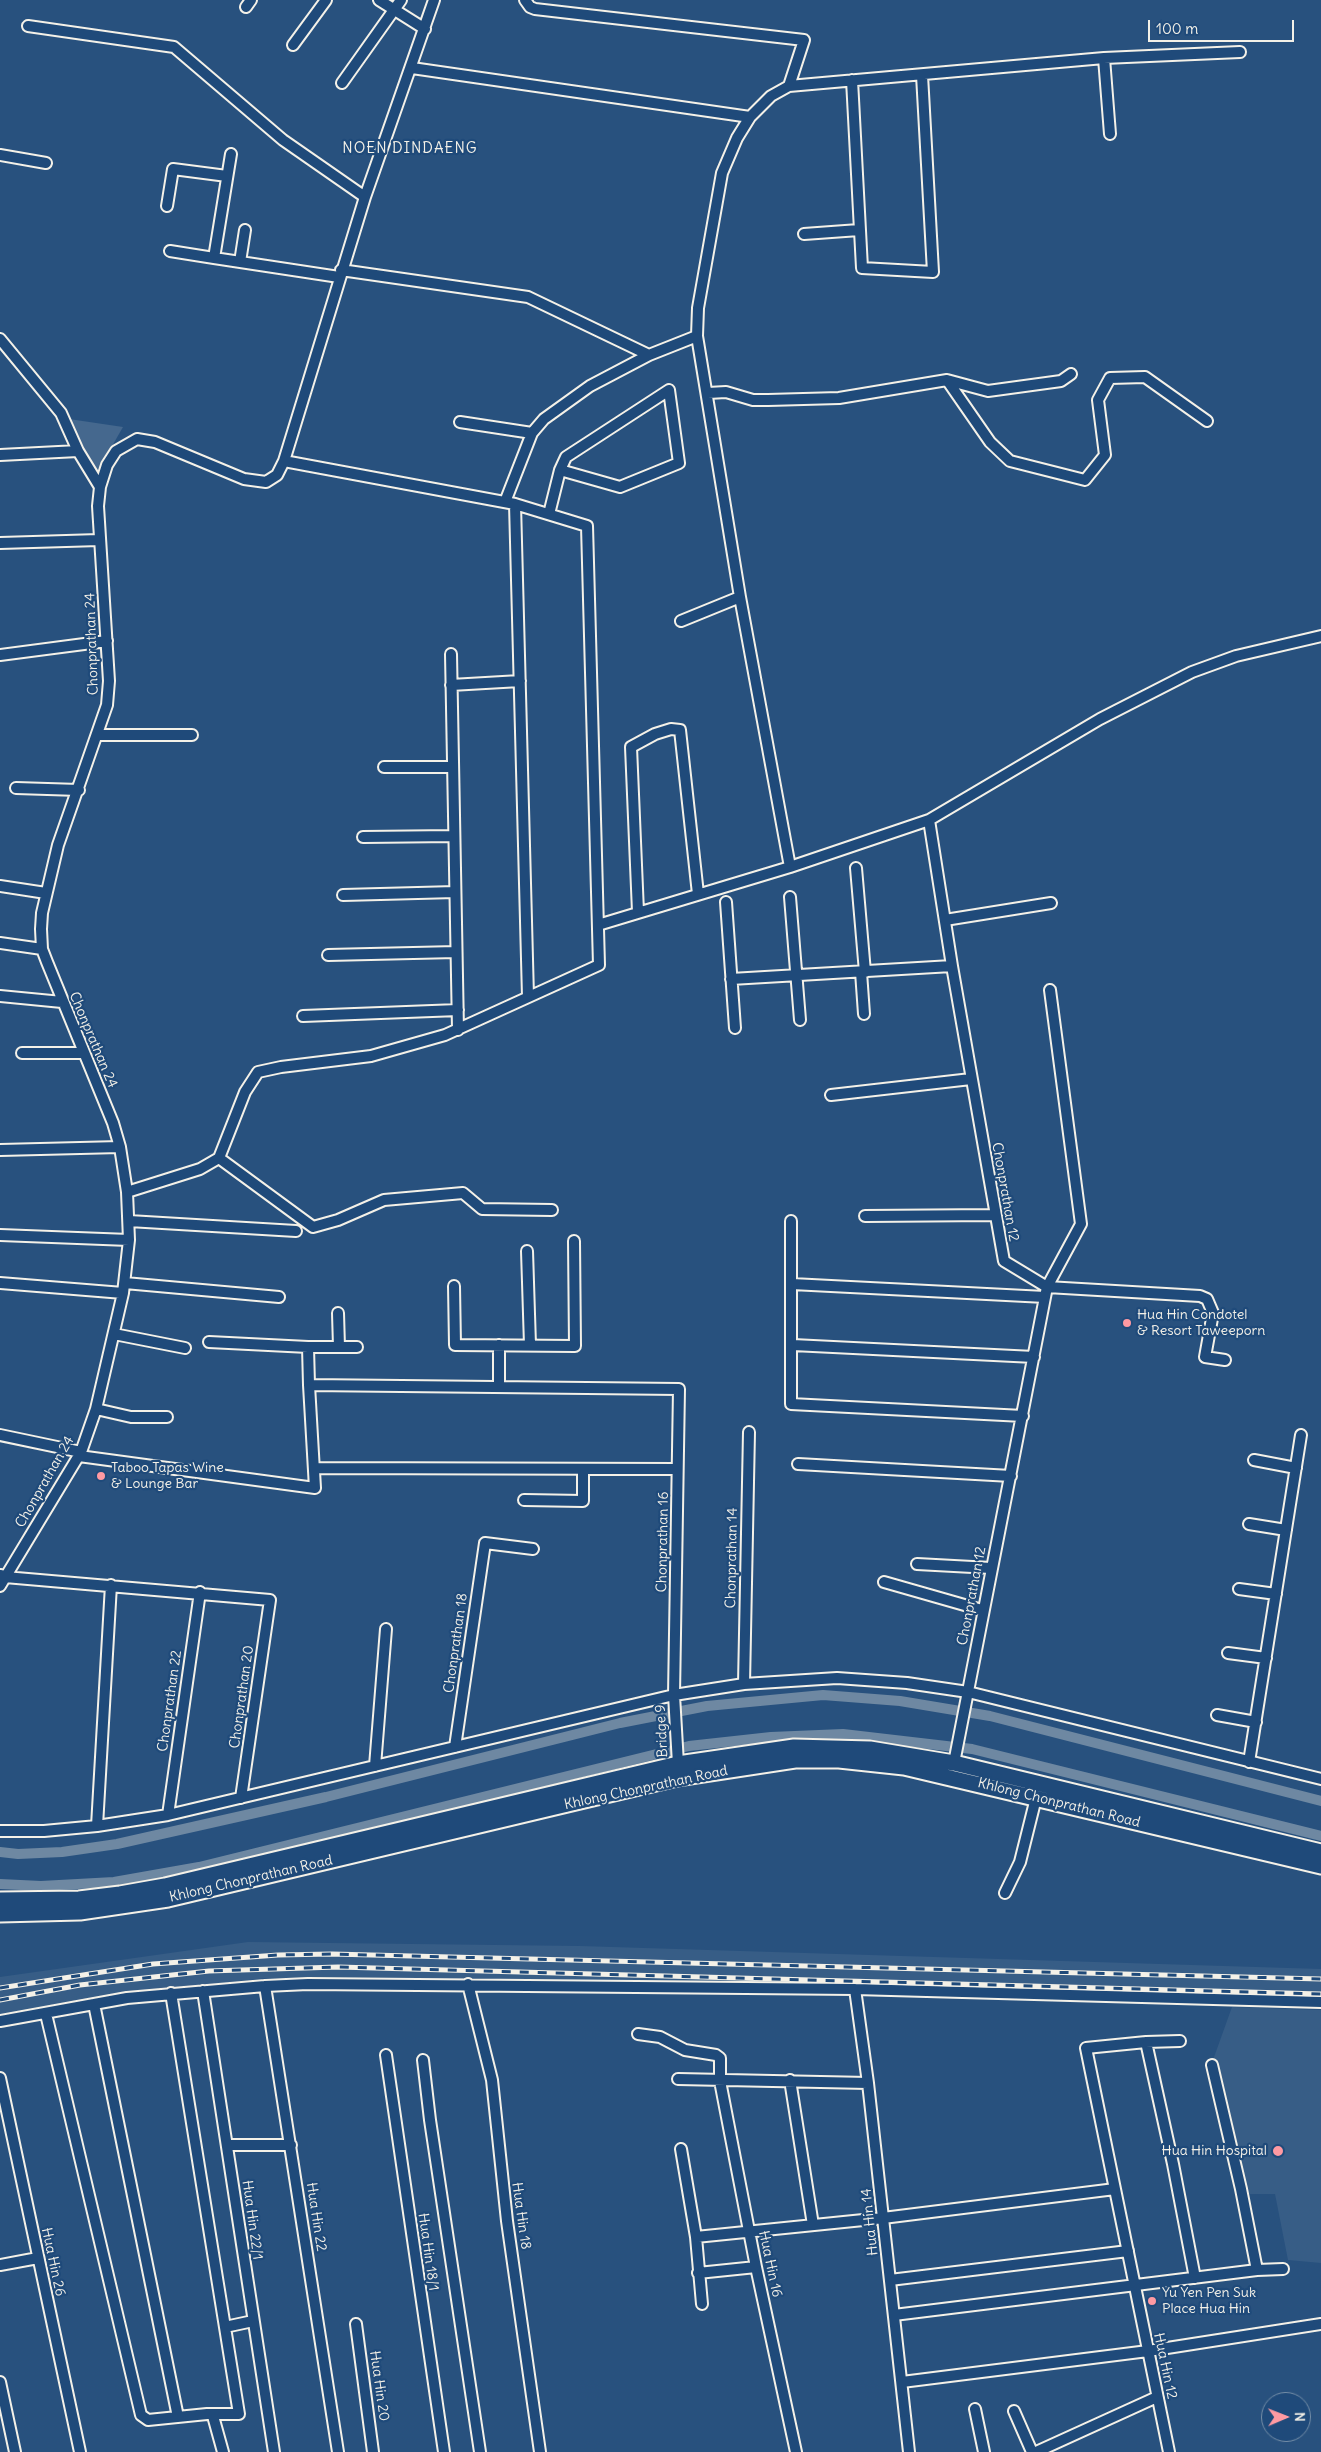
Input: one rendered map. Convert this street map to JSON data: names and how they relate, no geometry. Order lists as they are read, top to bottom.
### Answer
{
  "streets": {
    "street": [
      "Chonprathan 24",
      "Chonprathan 12",
      "Chonprathan 16",
      "Chonprathan 14",
      "Chonprathan 18",
      "Chonprathan 20",
      "Chonprathan 22",
      "Bridge 9",
      "Khlong Chonprathan Road",
      "Hua Hin 18",
      "Hua Hin 22",
      "Hua Hin 22/1",
      "Hua Hin 14",
      "Hua Hin 18/1",
      "Hua Hin 26",
      "Hua Hin 16",
      "Hua Hin 12",
      "Hua Hin 20"
    ]
  },
  "crossings": [
    ["Chonprathan 12", "Khlong Chonprathan Road"],
    ["Chonprathan 16", "Bridge 9"],
    ["Chonprathan 20", "Chonprathan 22"],
    ["Bridge 9", "Khlong Chonprathan Road"]
  ],
  "districts": ["NOEN DINDAENG"],
  "places": [
    "Hua Hin Condotel & Resort Taweeporn",
    "Taboo Tapas Wine & Lounge Bar",
    "Hua Hin Hospital",
    "Yu Yen Pen Suk Place Hua Hin"
  ],
  "scale_bar": "100 m",
  "north": "right"
}
